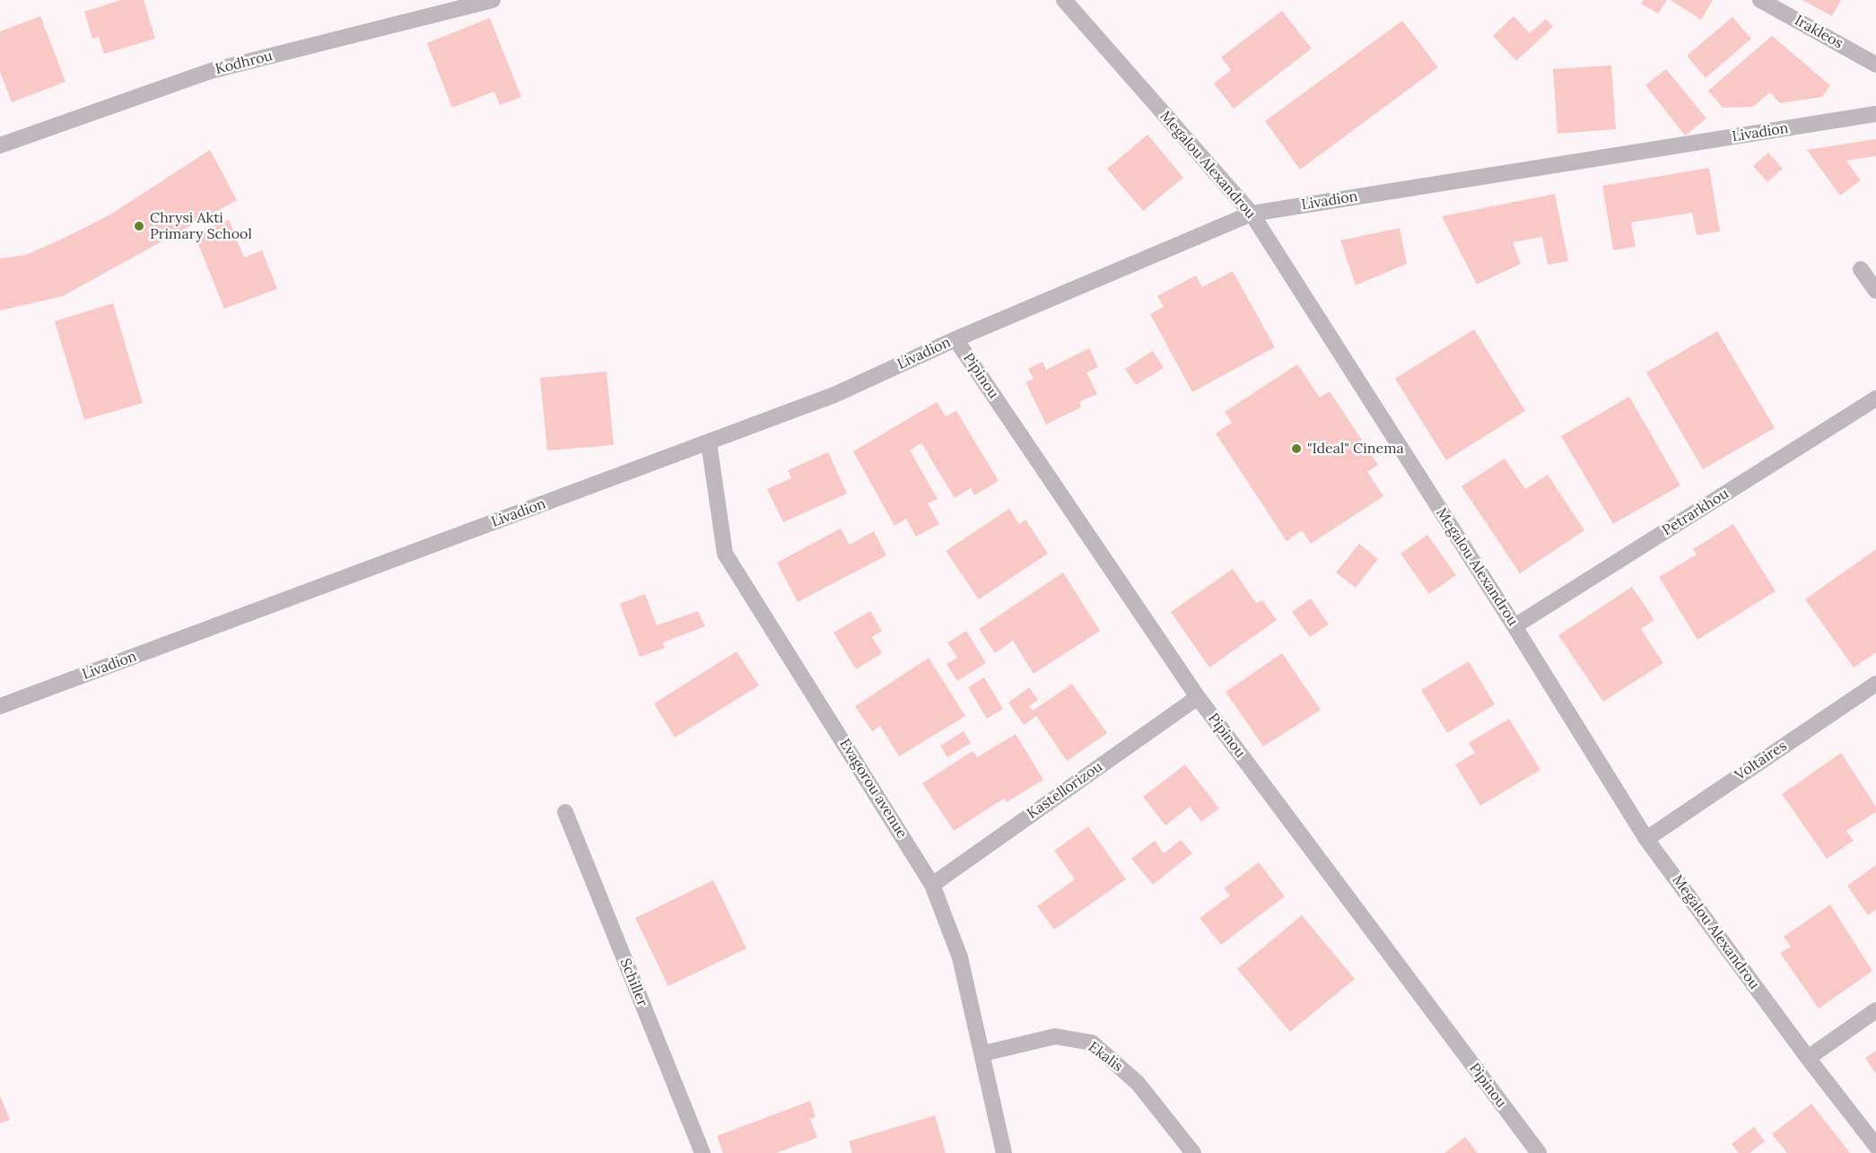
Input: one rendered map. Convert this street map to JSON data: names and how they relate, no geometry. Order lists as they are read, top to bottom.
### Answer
{
  "streets": {
    "street": [
      "Irakleos",
      "Kodhrou",
      "Livadion",
      "Megalou Alexandrou",
      "Pipinou",
      "Petrarkhou",
      "Voltaires",
      "Evagorou avenue",
      "Kastellorizou",
      "Schiller",
      "Ekalis"
    ]
  },
  "crossings": [
    ["Livadion", "Megalou Alexandrou"],
    ["Livadion", "Pipinou"],
    ["Livadion", "Evagorou avenue"],
    ["Megalou Alexandrou", "Petrarkhou"],
    ["Megalou Alexandrou", "Voltaires"],
    ["Pipinou", "Kastellorizou"],
    ["Evagorou avenue", "Kastellorizou"],
    ["Evagorou avenue", "Ekalis"]
  ],
  "places": ["Chrysi Akti Primary School", "\"Ideal\" Cinema"]
}
